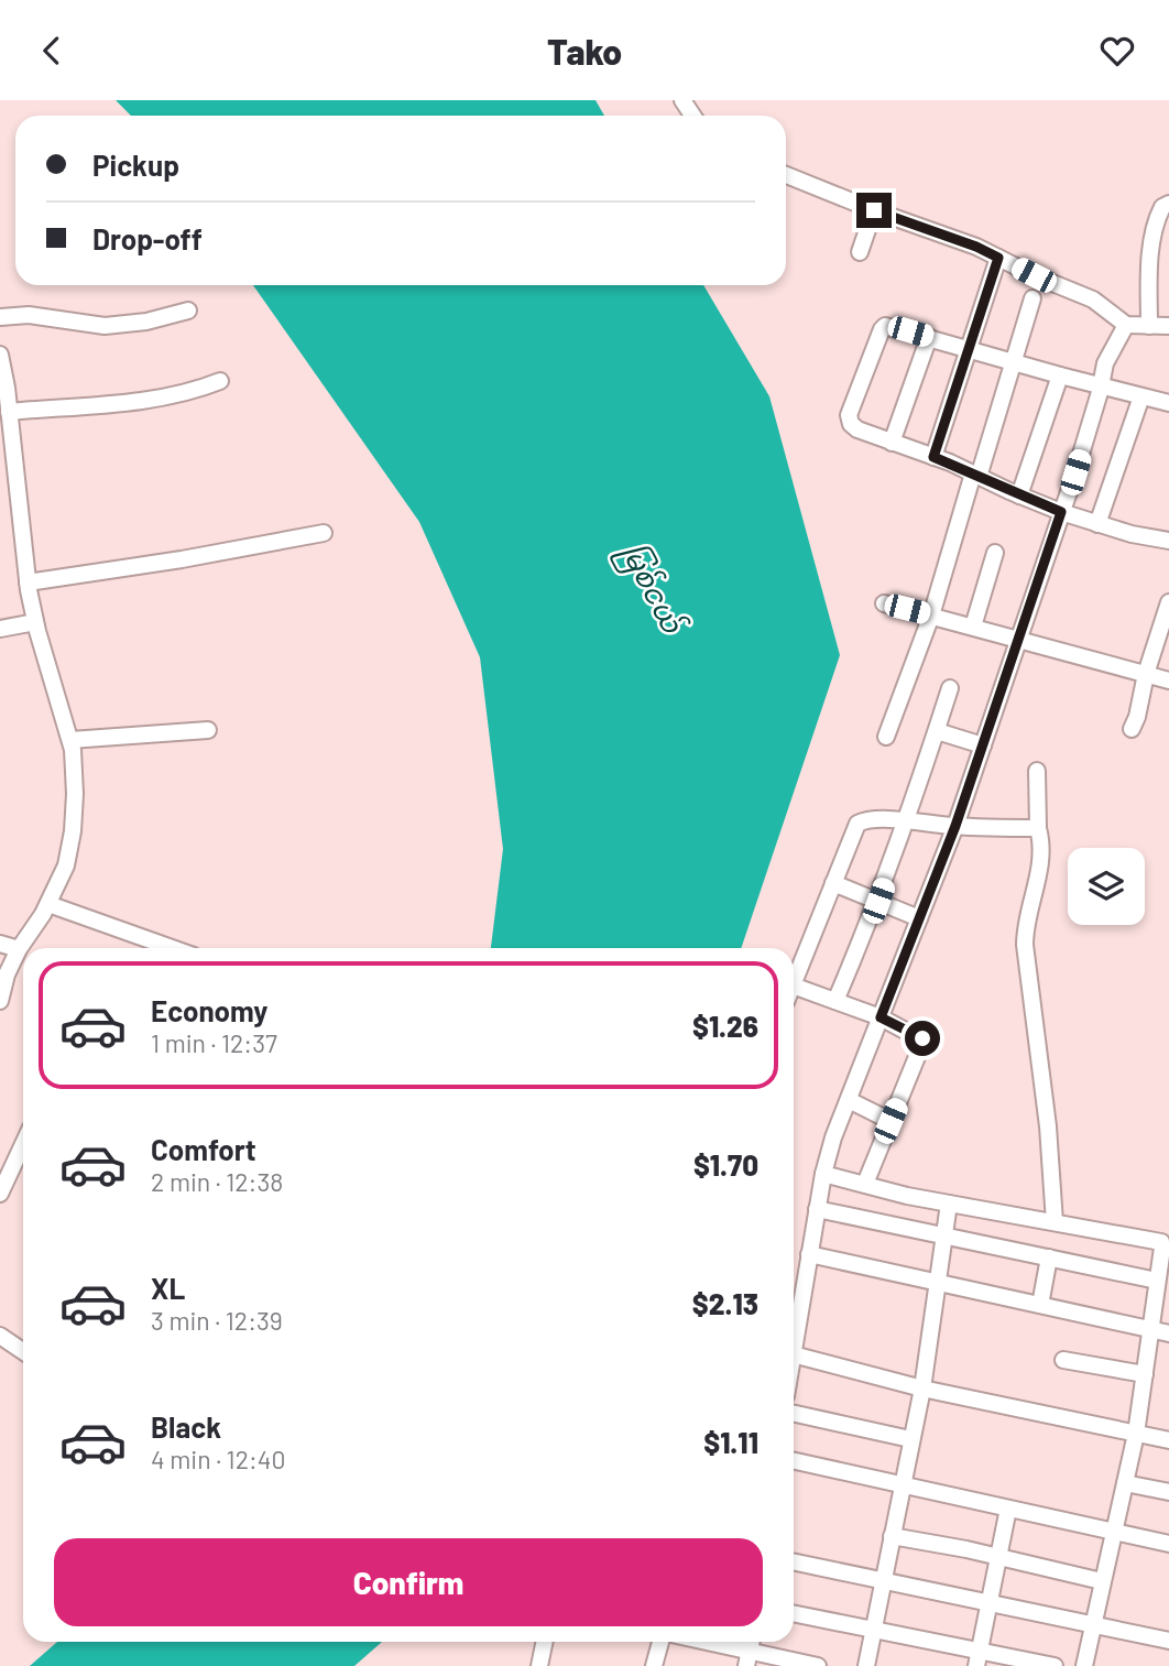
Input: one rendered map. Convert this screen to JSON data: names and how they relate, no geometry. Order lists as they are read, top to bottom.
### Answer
{
  "water": ["မြစ်ငယ်"],
  "page": {
    "header": "Tako",
    "banner": ["Pickup", "Drop-off"],
    "list": [
      {
        "name": "Economy",
        "note": "1 min · 12:37",
        "value": "$1.26"
      },
      {
        "name": "Comfort",
        "note": "2 min · 12:38",
        "value": "$1.70"
      },
      {
        "name": "XL",
        "note": "3 min · 12:39",
        "value": "$2.13"
      },
      {
        "name": "Black",
        "note": "4 min · 12:40",
        "value": "$1.11"
      }
    ],
    "buttons": "Confirm"
  }
}
